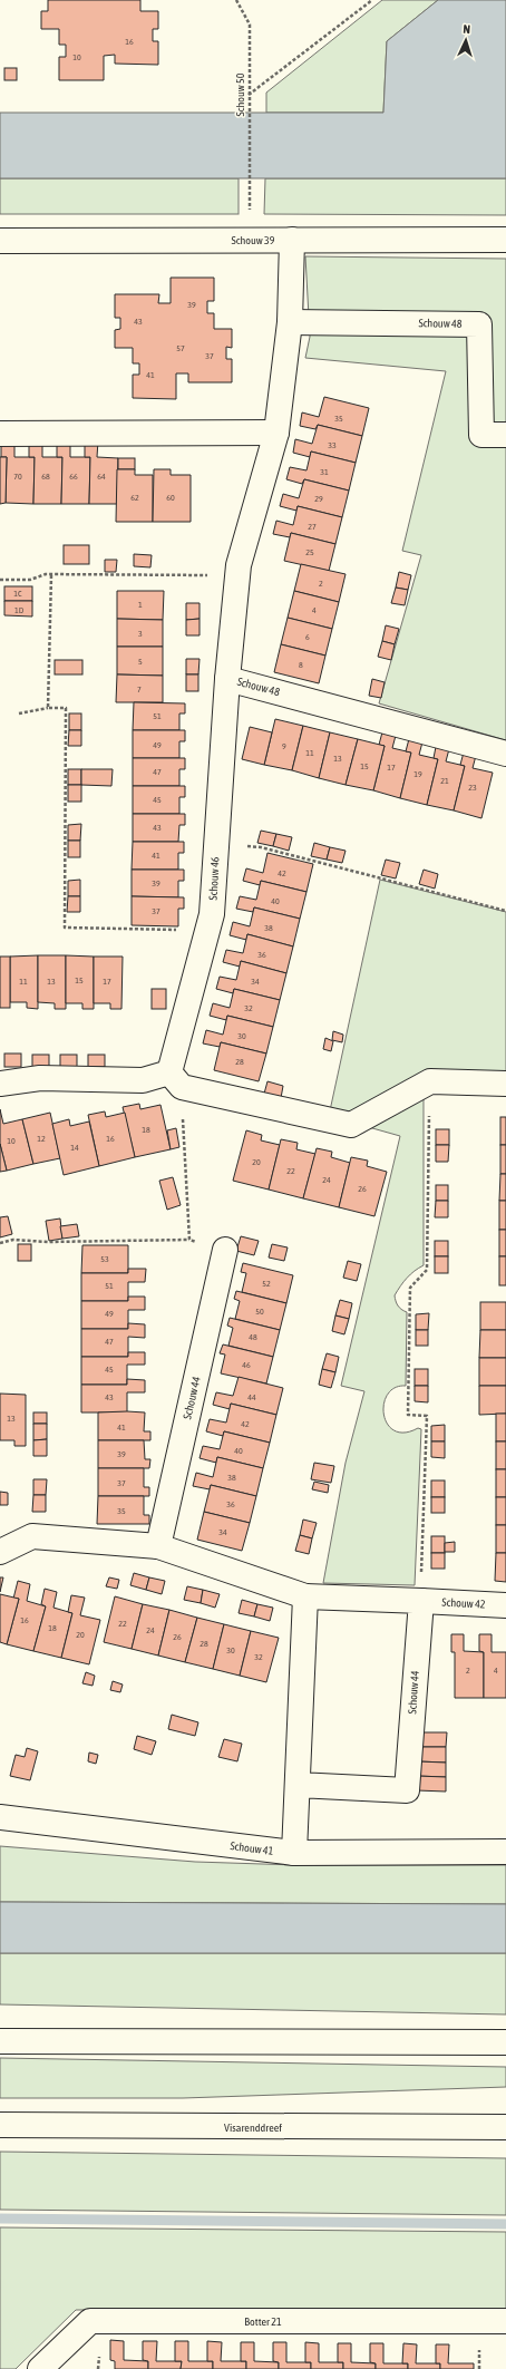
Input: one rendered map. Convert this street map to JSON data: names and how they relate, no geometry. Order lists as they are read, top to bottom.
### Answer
{
  "streets": {
    "street": [
      "Schouw 39",
      "Schouw 48",
      "Schouw 46",
      "Schouw 44",
      "Schouw 42",
      "Schouw 41",
      "Visarenddreef",
      "Botter 21"
    ],
    "path": ["Schouw 50"]
  },
  "crossings": [
    ["Schouw 39", "Schouw 48"],
    ["Schouw 48", "Schouw 46"],
    ["Schouw 44", "Schouw 42"]
  ],
  "house_numbers": [
    "16",
    "10",
    "39",
    "43",
    "57",
    "37",
    "41",
    "35",
    "33",
    "31",
    "70",
    "68",
    "66",
    "64",
    "62",
    "60",
    "29",
    "27",
    "25",
    "2",
    "1C",
    "1",
    "1D",
    "4",
    "3",
    "6",
    "5",
    "8",
    "7",
    "51",
    "49",
    "9",
    "11",
    "13",
    "15",
    "17",
    "47",
    "19",
    "21",
    "23",
    "45",
    "43",
    "41",
    "42",
    "39",
    "40",
    "37",
    "38",
    "36",
    "15",
    "11",
    "13",
    "17",
    "34",
    "32",
    "30",
    "28",
    "18",
    "12",
    "16",
    "10",
    "14",
    "20",
    "22",
    "24",
    "26",
    "53",
    "52",
    "51",
    "50",
    "49",
    "48",
    "47",
    "46",
    "45",
    "43",
    "44",
    "13",
    "42",
    "41",
    "40",
    "39",
    "38",
    "37",
    "36",
    "35",
    "34",
    "16",
    "22",
    "18",
    "24",
    "20",
    "26",
    "28",
    "30",
    "32",
    "2",
    "4"
  ],
  "north": "top"
}
